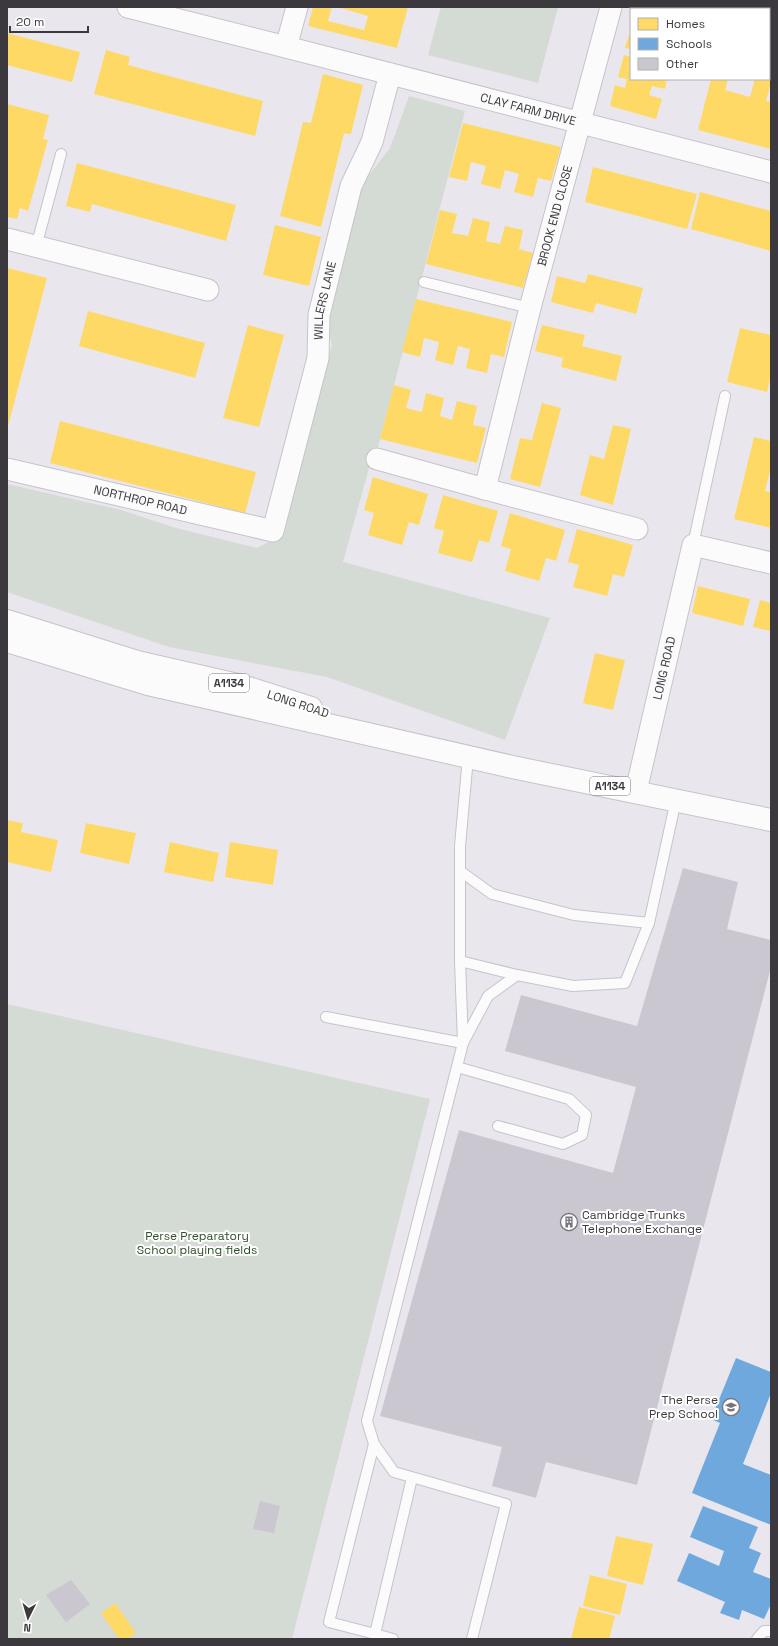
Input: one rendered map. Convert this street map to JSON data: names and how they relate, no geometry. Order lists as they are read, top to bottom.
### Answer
{
  "streets": {
    "main road": ["LONG ROAD", "A1134"],
    "street": [
      "CLAY FARM DRIVE",
      "BROOK END CLOSE",
      "WILLERS LANE",
      "NORTHROP ROAD"
    ]
  },
  "crossings": [
    ["CLAY FARM DRIVE", "BROOK END CLOSE"],
    ["CLAY FARM DRIVE", "WILLERS LANE"],
    ["WILLERS LANE", "NORTHROP ROAD"]
  ],
  "parks": ["Perse Preparatory School playing fields"],
  "places": {
    "building": ["Cambridge Trunks Telephone Exchange"],
    "school or university": ["The Perse Prep School"]
  },
  "legend": ["Homes", "Schools", "Other"],
  "scale_bar": "20 m",
  "north": "bottom"
}
